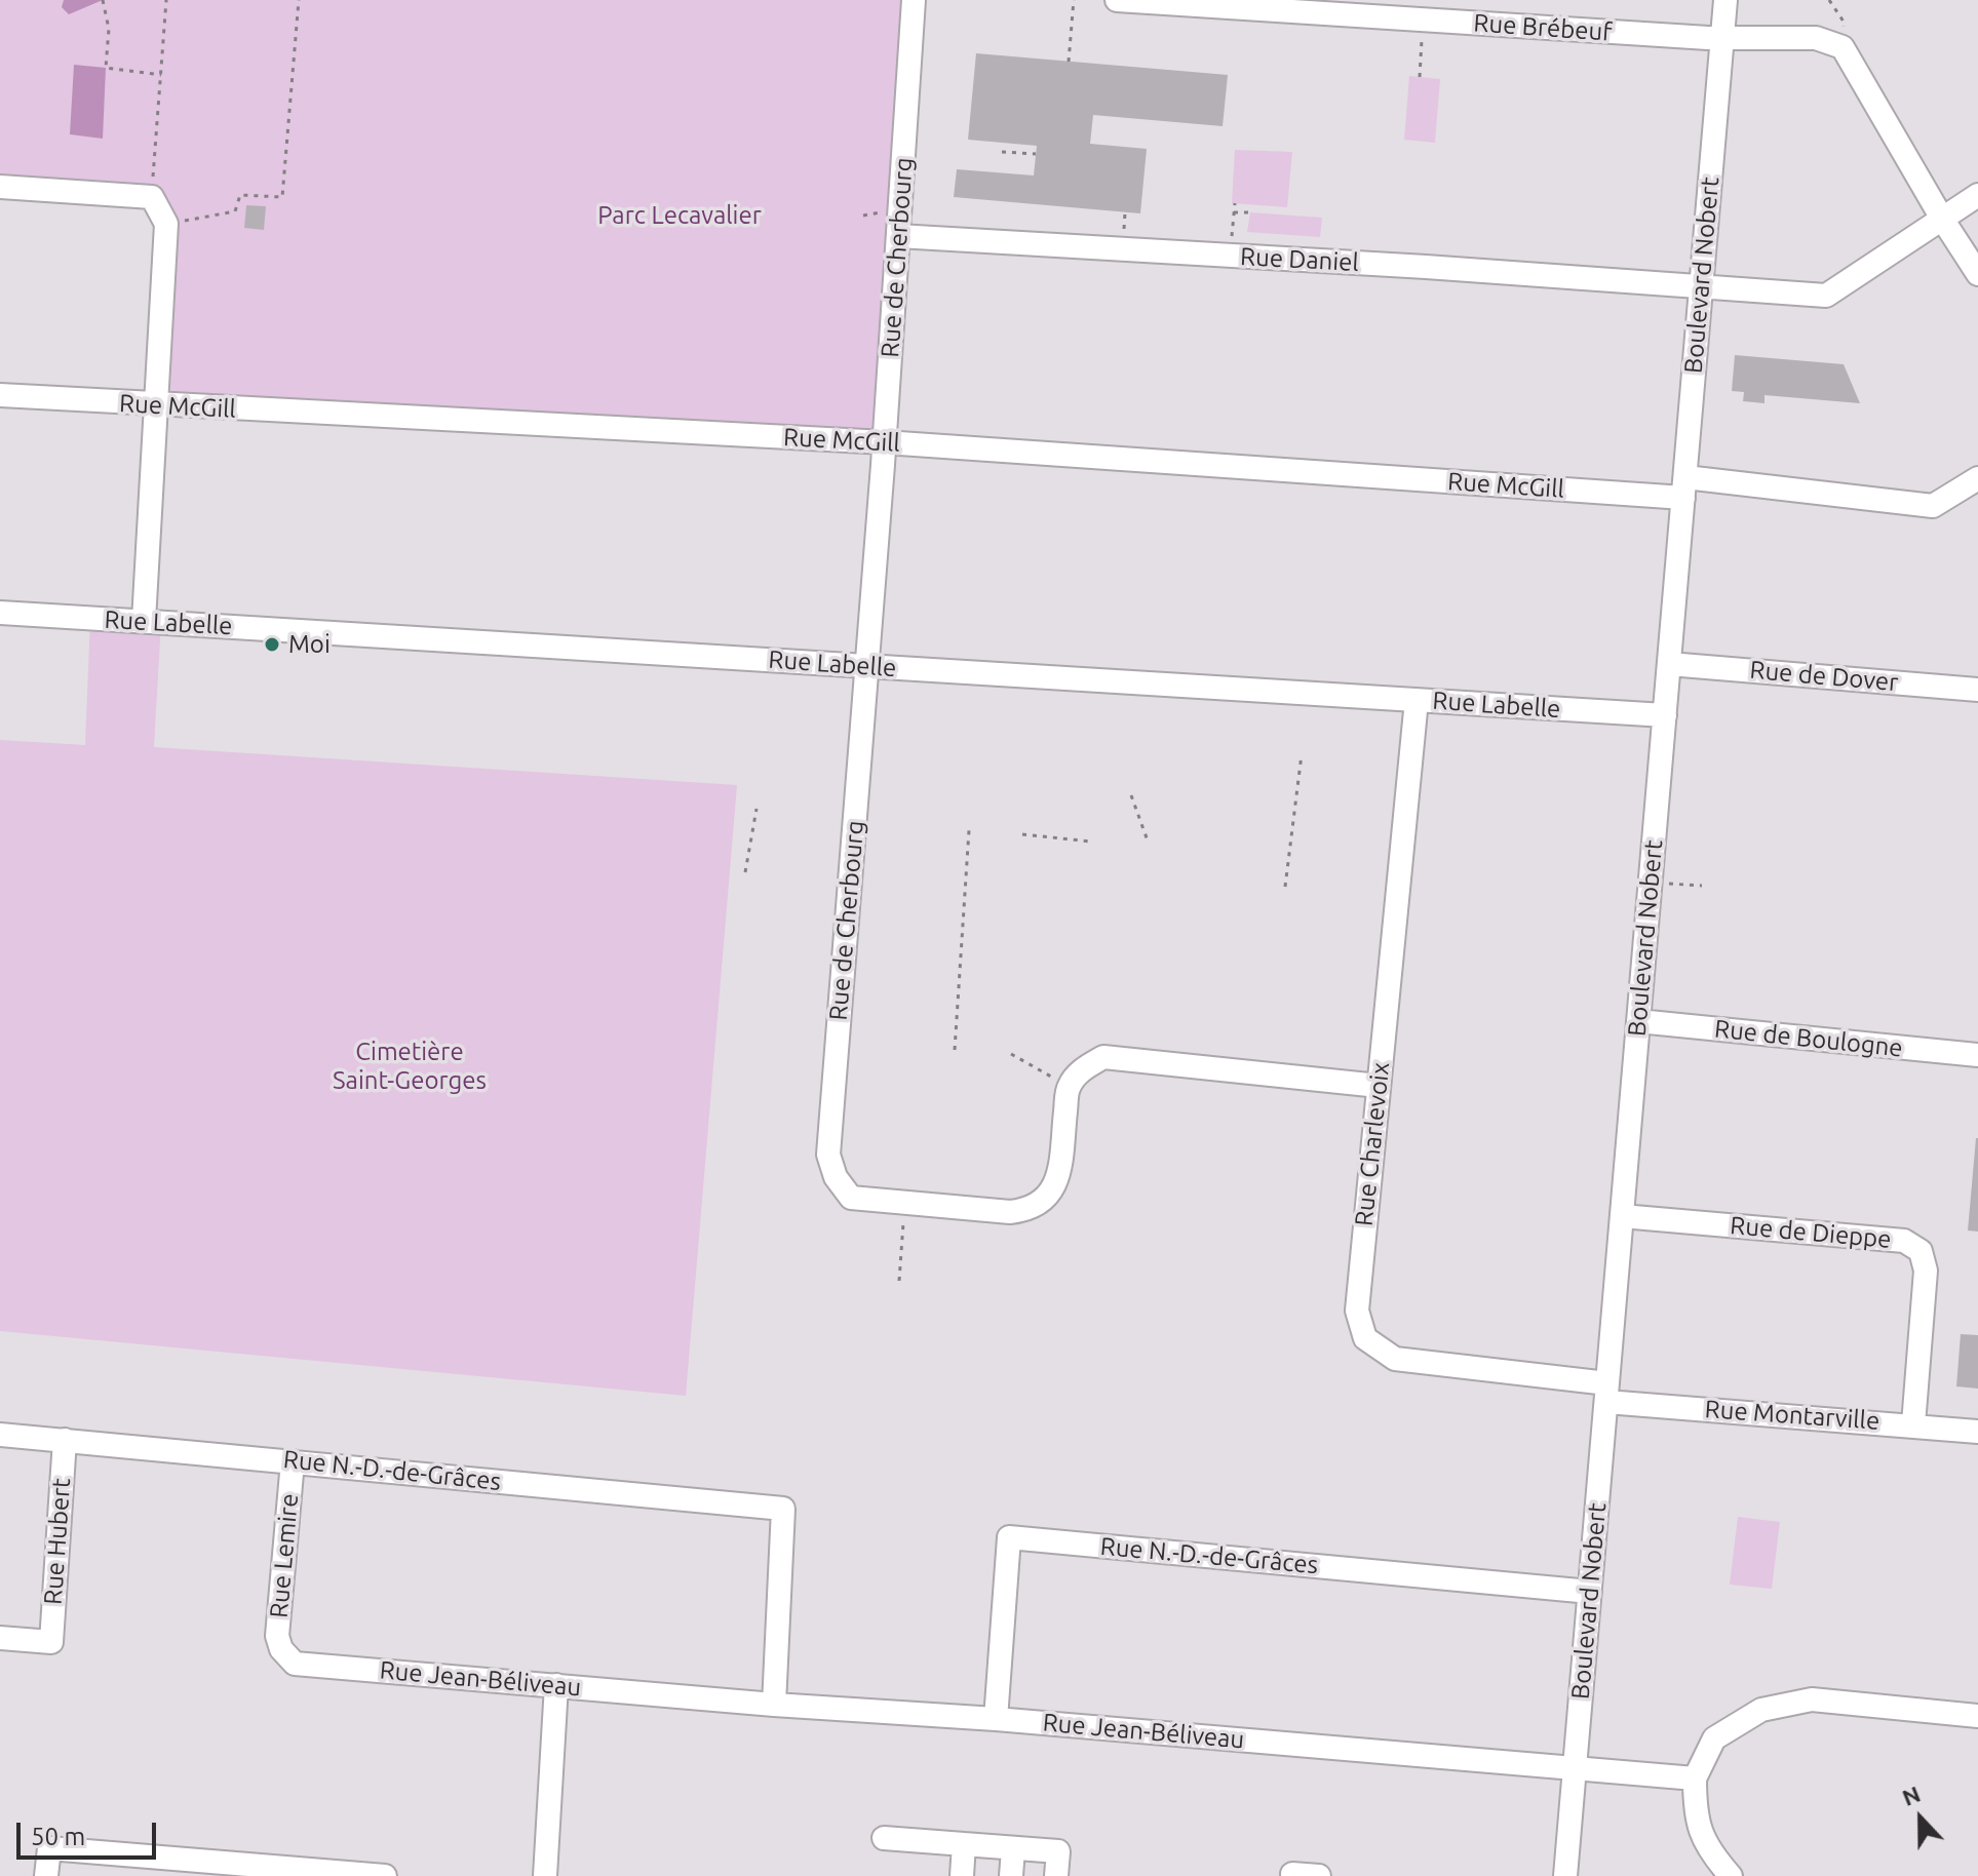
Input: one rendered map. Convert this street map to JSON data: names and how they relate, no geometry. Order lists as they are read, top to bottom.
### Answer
{
  "streets": {
    "street": [
      "Rue Brébeuf",
      "Rue de Cherbourg",
      "Rue Daniel",
      "Boulevard Nobert",
      "Rue McGill",
      "Rue Labelle",
      "Rue de Dover",
      "Rue de Boulogne",
      "Rue Charlevoix",
      "Rue de Dieppe",
      "Rue Montarville",
      "Rue N.-D.-de-Grâces",
      "Rue Hubert",
      "Rue Lemire",
      "Rue Jean-Béliveau"
    ]
  },
  "crossings": [
    ["Rue Brébeuf", "Rue Daniel"],
    ["Rue Brébeuf", "Boulevard Nobert"],
    ["Rue de Cherbourg", "Rue Daniel"],
    ["Rue de Cherbourg", "Rue McGill"],
    ["Rue de Cherbourg", "Rue Labelle"],
    ["Rue Daniel", "Boulevard Nobert"],
    ["Boulevard Nobert", "Rue McGill"],
    ["Boulevard Nobert", "Rue Labelle"],
    ["Boulevard Nobert", "Rue de Dover"],
    ["Boulevard Nobert", "Rue de Boulogne"],
    ["Boulevard Nobert", "Rue Charlevoix"],
    ["Boulevard Nobert", "Rue de Dieppe"],
    ["Boulevard Nobert", "Rue Montarville"],
    ["Boulevard Nobert", "Rue N.-D.-de-Grâces"],
    ["Boulevard Nobert", "Rue Jean-Béliveau"],
    ["Rue Labelle", "Rue Charlevoix"],
    ["Rue Charlevoix", "Rue Montarville"],
    ["Rue de Dieppe", "Rue Montarville"],
    ["Rue N.-D.-de-Grâces", "Rue Hubert"],
    ["Rue N.-D.-de-Grâces", "Rue Lemire"],
    ["Rue N.-D.-de-Grâces", "Rue Jean-Béliveau"],
    ["Rue Lemire", "Rue Jean-Béliveau"]
  ],
  "parks": ["Parc Lecavalier", "Cimetière Saint-Georges"],
  "places": ["Moi"],
  "scale_bar": "50 m",
  "north": "top"
}
